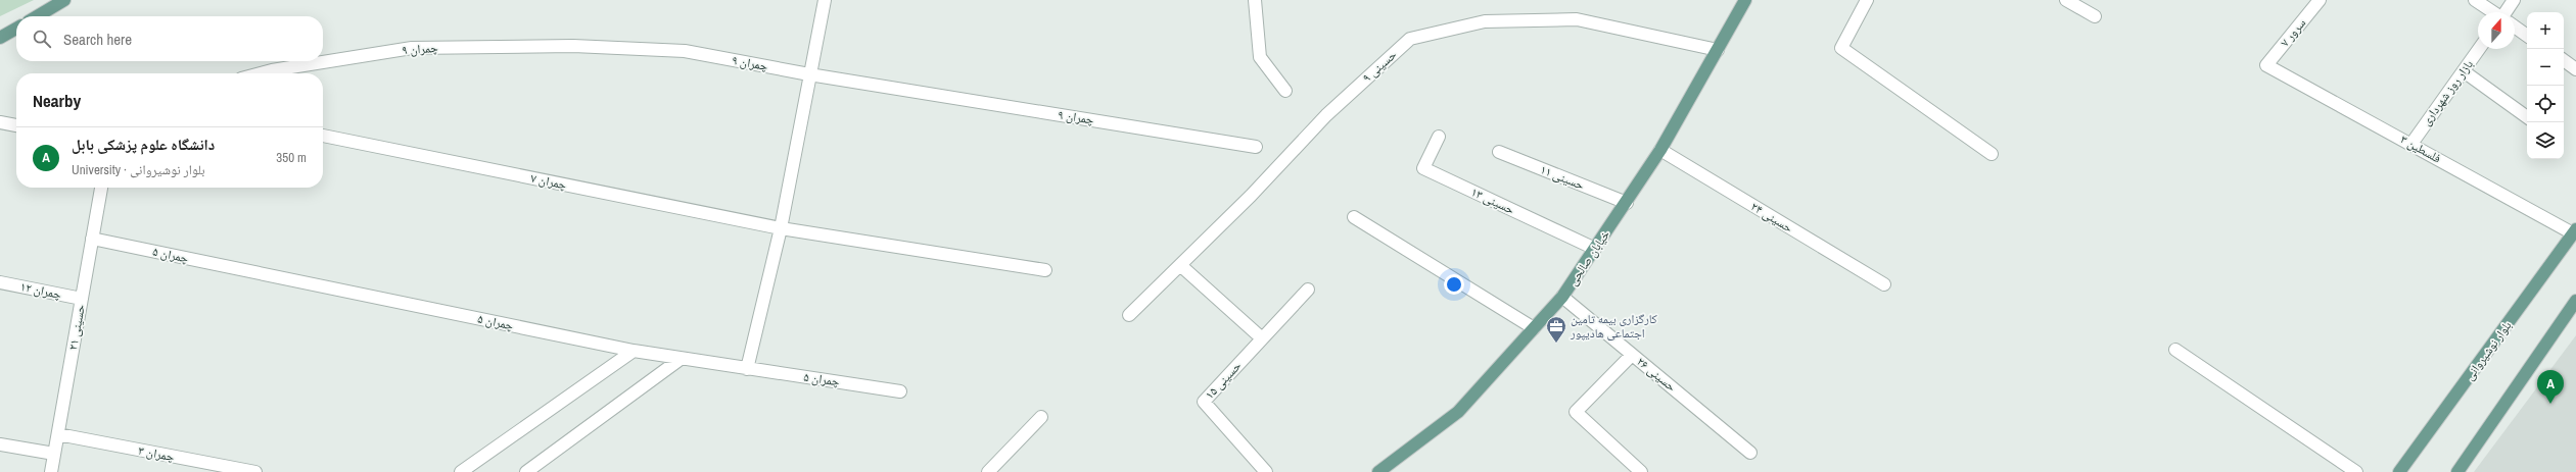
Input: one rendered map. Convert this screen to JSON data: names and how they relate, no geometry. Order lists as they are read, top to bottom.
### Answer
{
  "streets": {
    "main road": ["خيابان صالحی", "بلوار نوشیروانی"],
    "street": [
      "سرور ۷",
      "چمران ۹",
      "حسینی ٩",
      "بازار روز شهرداری",
      "فلسطین ۳",
      "حسینی ۱۱",
      "چمران ۷",
      "حسینی ۱۳",
      "حسینی ۲۴",
      "چمران ۵",
      "چمران ۱۲",
      "حسینی ۲۱",
      "حسینی ۲۶",
      "حسینی ۱۵",
      "چمران ۳"
    ]
  },
  "crossings": [
    ["سرور ۷", "فلسطین ۳"],
    ["حسینی ٩", "خيابان صالحی"],
    ["بازار روز شهرداری", "فلسطین ۳"],
    ["فلسطین ۳", "بلوار نوشیروانی"],
    ["حسینی ۱۱", "خيابان صالحی"],
    ["حسینی ۱۳", "خيابان صالحی"],
    ["حسینی ۲۴", "خيابان صالحی"],
    ["چمران ۵", "حسینی ۲۱"],
    ["خيابان صالحی", "حسینی ۲۶"],
    ["چمران ۱۲", "حسینی ۲۱"],
    ["حسینی ۲۱", "چمران ۳"]
  ],
  "places": {
    "office": ["کارگزاری بیمه تامین اجتماعی هادیپور"]
  },
  "north": "top",
  "page": {
    "map_buttons": ["+", "−"],
    "search": "Search here",
    "heading": "Nearby",
    "list": [
      {
        "mark": "A",
        "name": "دانشگاه علوم پزشکی بابل",
        "note": "University · بلوار نوشیروانی",
        "value": "350 m"
      }
    ],
    "pins": "A"
  }
}
